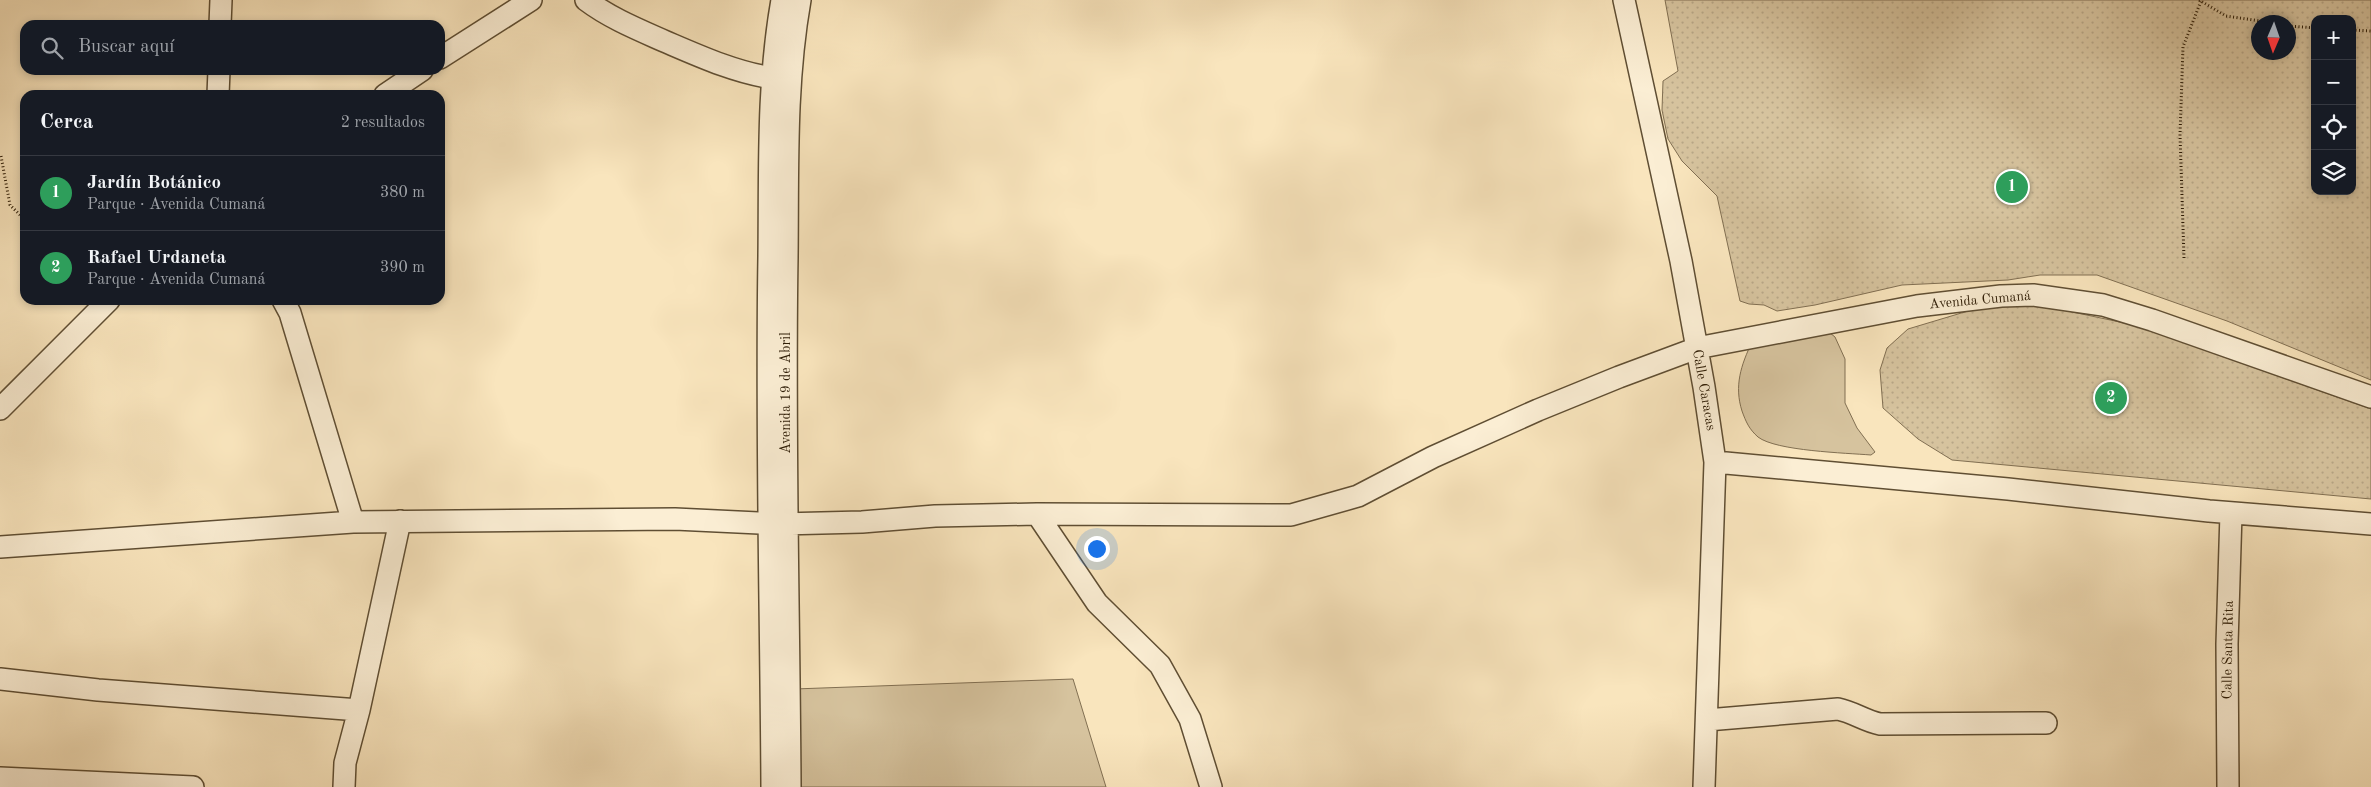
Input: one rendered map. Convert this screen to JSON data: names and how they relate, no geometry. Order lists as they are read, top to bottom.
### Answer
{
  "streets": {
    "street": [
      "Avenida Cumaná",
      "Calle Caracas",
      "Avenida 19 de Abril",
      "Calle Santa Rita"
    ]
  },
  "crossings": [
    ["Avenida Cumaná", "Calle Caracas"],
    ["Avenida Cumaná", "Avenida 19 de Abril"]
  ],
  "north": "bottom",
  "page": {
    "map_buttons": ["+", "−"],
    "search": "Buscar aquí",
    "heading": ["Cerca", "2 resultados"],
    "list": [
      {
        "mark": "1",
        "name": "Jardín Botánico",
        "note": "Parque · Avenida Cumaná",
        "value": "380 m"
      },
      {
        "mark": "2",
        "name": "Rafael Urdaneta",
        "note": "Parque · Avenida Cumaná",
        "value": "390 m"
      }
    ],
    "pins": ["1", "2"]
  }
}
